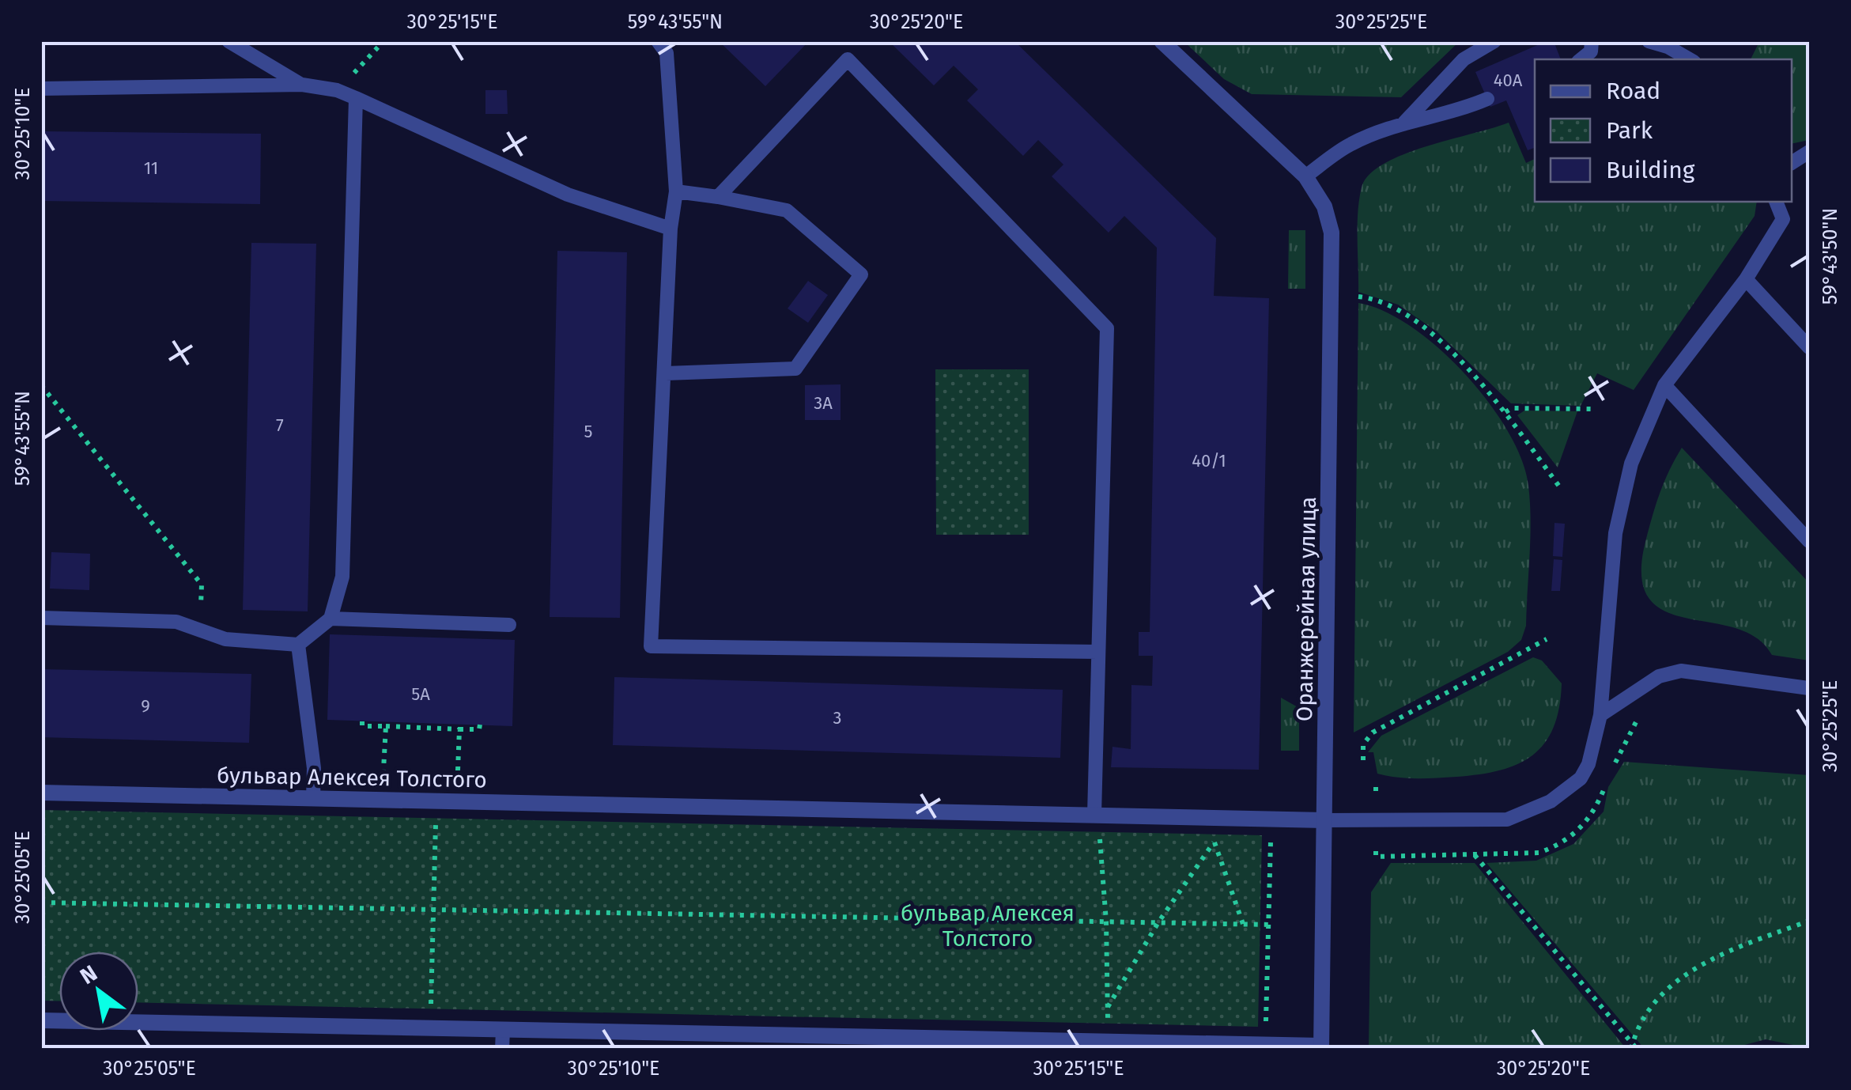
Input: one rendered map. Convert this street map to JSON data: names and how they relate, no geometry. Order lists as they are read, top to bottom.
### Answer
{
  "streets": {
    "street": ["Оранжерейная улица", "бульвар Алексея Толстого"]
  },
  "crossings": [
    ["Оранжерейная улица", "бульвар Алексея Толстого"]
  ],
  "parks": ["бульвар Алексея Толстого"],
  "house_numbers": [
    "40А",
    "11",
    "3А",
    "7",
    "5",
    "40/1",
    "5А",
    "9",
    "3"
  ],
  "legend": ["Road", "Park", "Building"],
  "north": "top left",
  "coordinates": [
    "30°25'15\"E",
    "59°43'55\"N",
    "30°25'20\"E",
    "30°25'25\"E",
    "30°25'10\"E",
    "59°43'50\"N",
    "30°25'05\"E"
  ]
}
